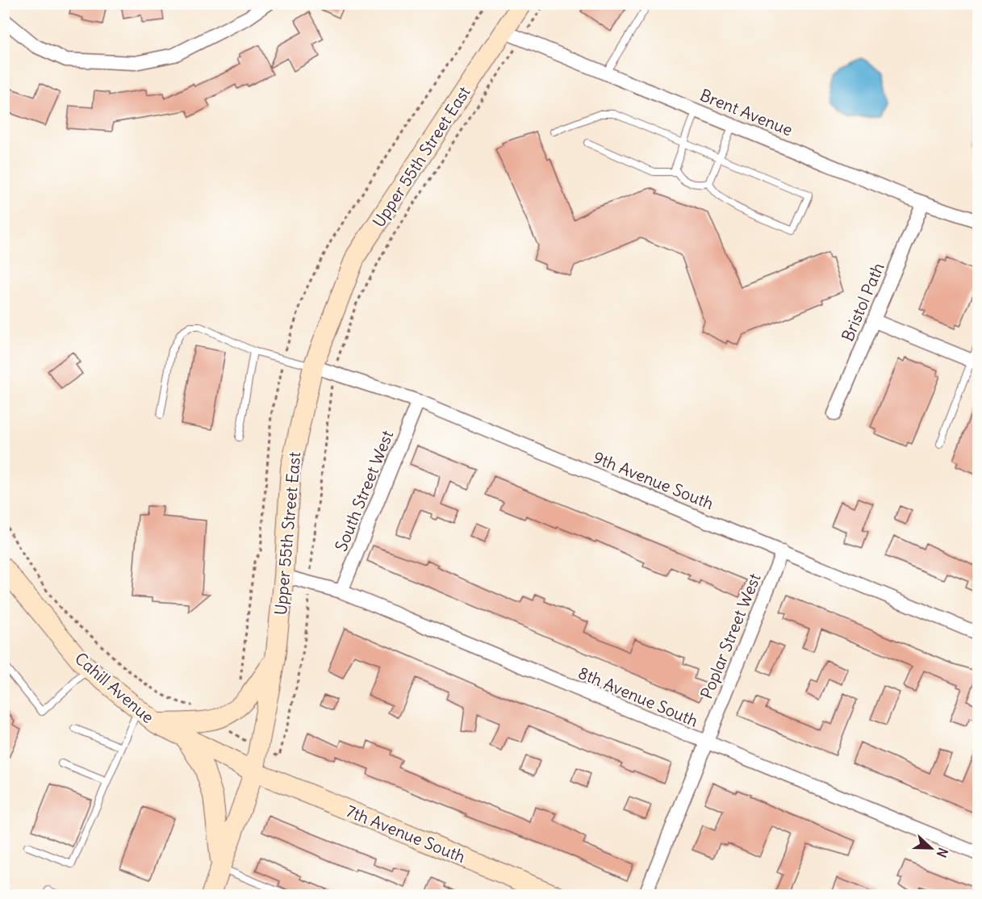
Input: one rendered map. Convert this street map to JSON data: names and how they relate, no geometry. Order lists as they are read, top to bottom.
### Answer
{
  "streets": {
    "street": [
      "Brent Avenue",
      "Upper 55th Street East",
      "Bristol Path",
      "9th Avenue South",
      "South Street West",
      "Poplar Street West",
      "Cahill Avenue",
      "8th Avenue South",
      "7th Avenue South"
    ]
  },
  "crossings": [
    ["Brent Avenue", "Upper 55th Street East"],
    ["Brent Avenue", "Bristol Path"],
    ["Upper 55th Street East", "9th Avenue South"],
    ["Upper 55th Street East", "Cahill Avenue"],
    ["Upper 55th Street East", "8th Avenue South"],
    ["Upper 55th Street East", "7th Avenue South"],
    ["9th Avenue South", "South Street West"],
    ["9th Avenue South", "Poplar Street West"],
    ["South Street West", "8th Avenue South"],
    ["Poplar Street West", "8th Avenue South"],
    ["Cahill Avenue", "7th Avenue South"]
  ],
  "north": "right"
}
